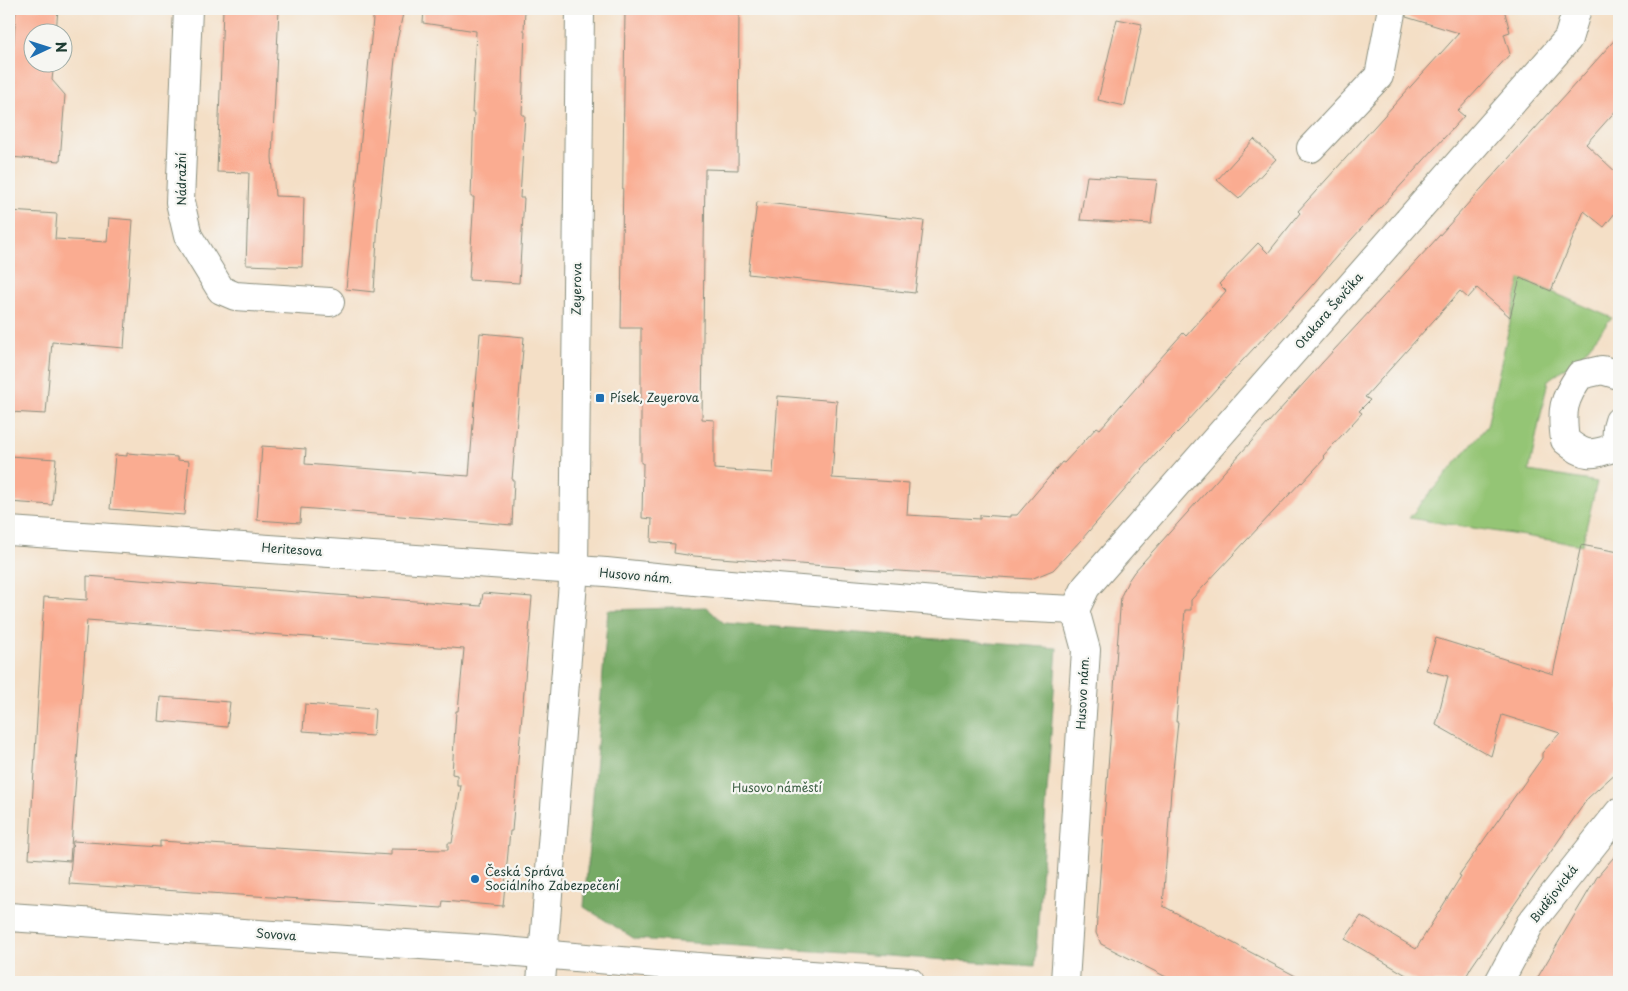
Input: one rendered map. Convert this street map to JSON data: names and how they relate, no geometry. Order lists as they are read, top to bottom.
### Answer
{
  "streets": {
    "street": [
      "Nádražní",
      "Zeyerova",
      "Otakara Ševčíka",
      "Heritesova",
      "Husovo nám.",
      "Budějovická",
      "Sovova"
    ]
  },
  "crossings": [
    ["Zeyerova", "Heritesova"],
    ["Zeyerova", "Husovo nám."],
    ["Otakara Ševčíka", "Husovo nám."],
    ["Heritesova", "Husovo nám."]
  ],
  "parks": ["Husovo náměstí"],
  "places": {
    "transit": ["Písek, Zeyerova"],
    "other": ["Česká Správa Sociálního Zabezpečení"]
  },
  "north": "right"
}
